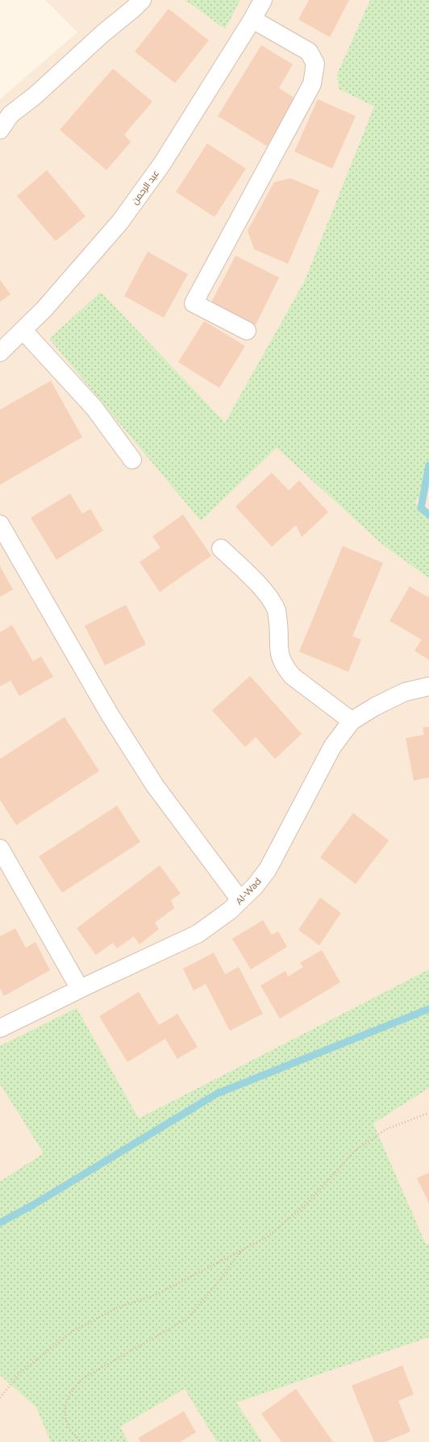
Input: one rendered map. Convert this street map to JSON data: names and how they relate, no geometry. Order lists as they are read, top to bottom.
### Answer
{
  "streets": {
    "street": ["عبد الرحمن", "Al-Wad"]
  }
}
